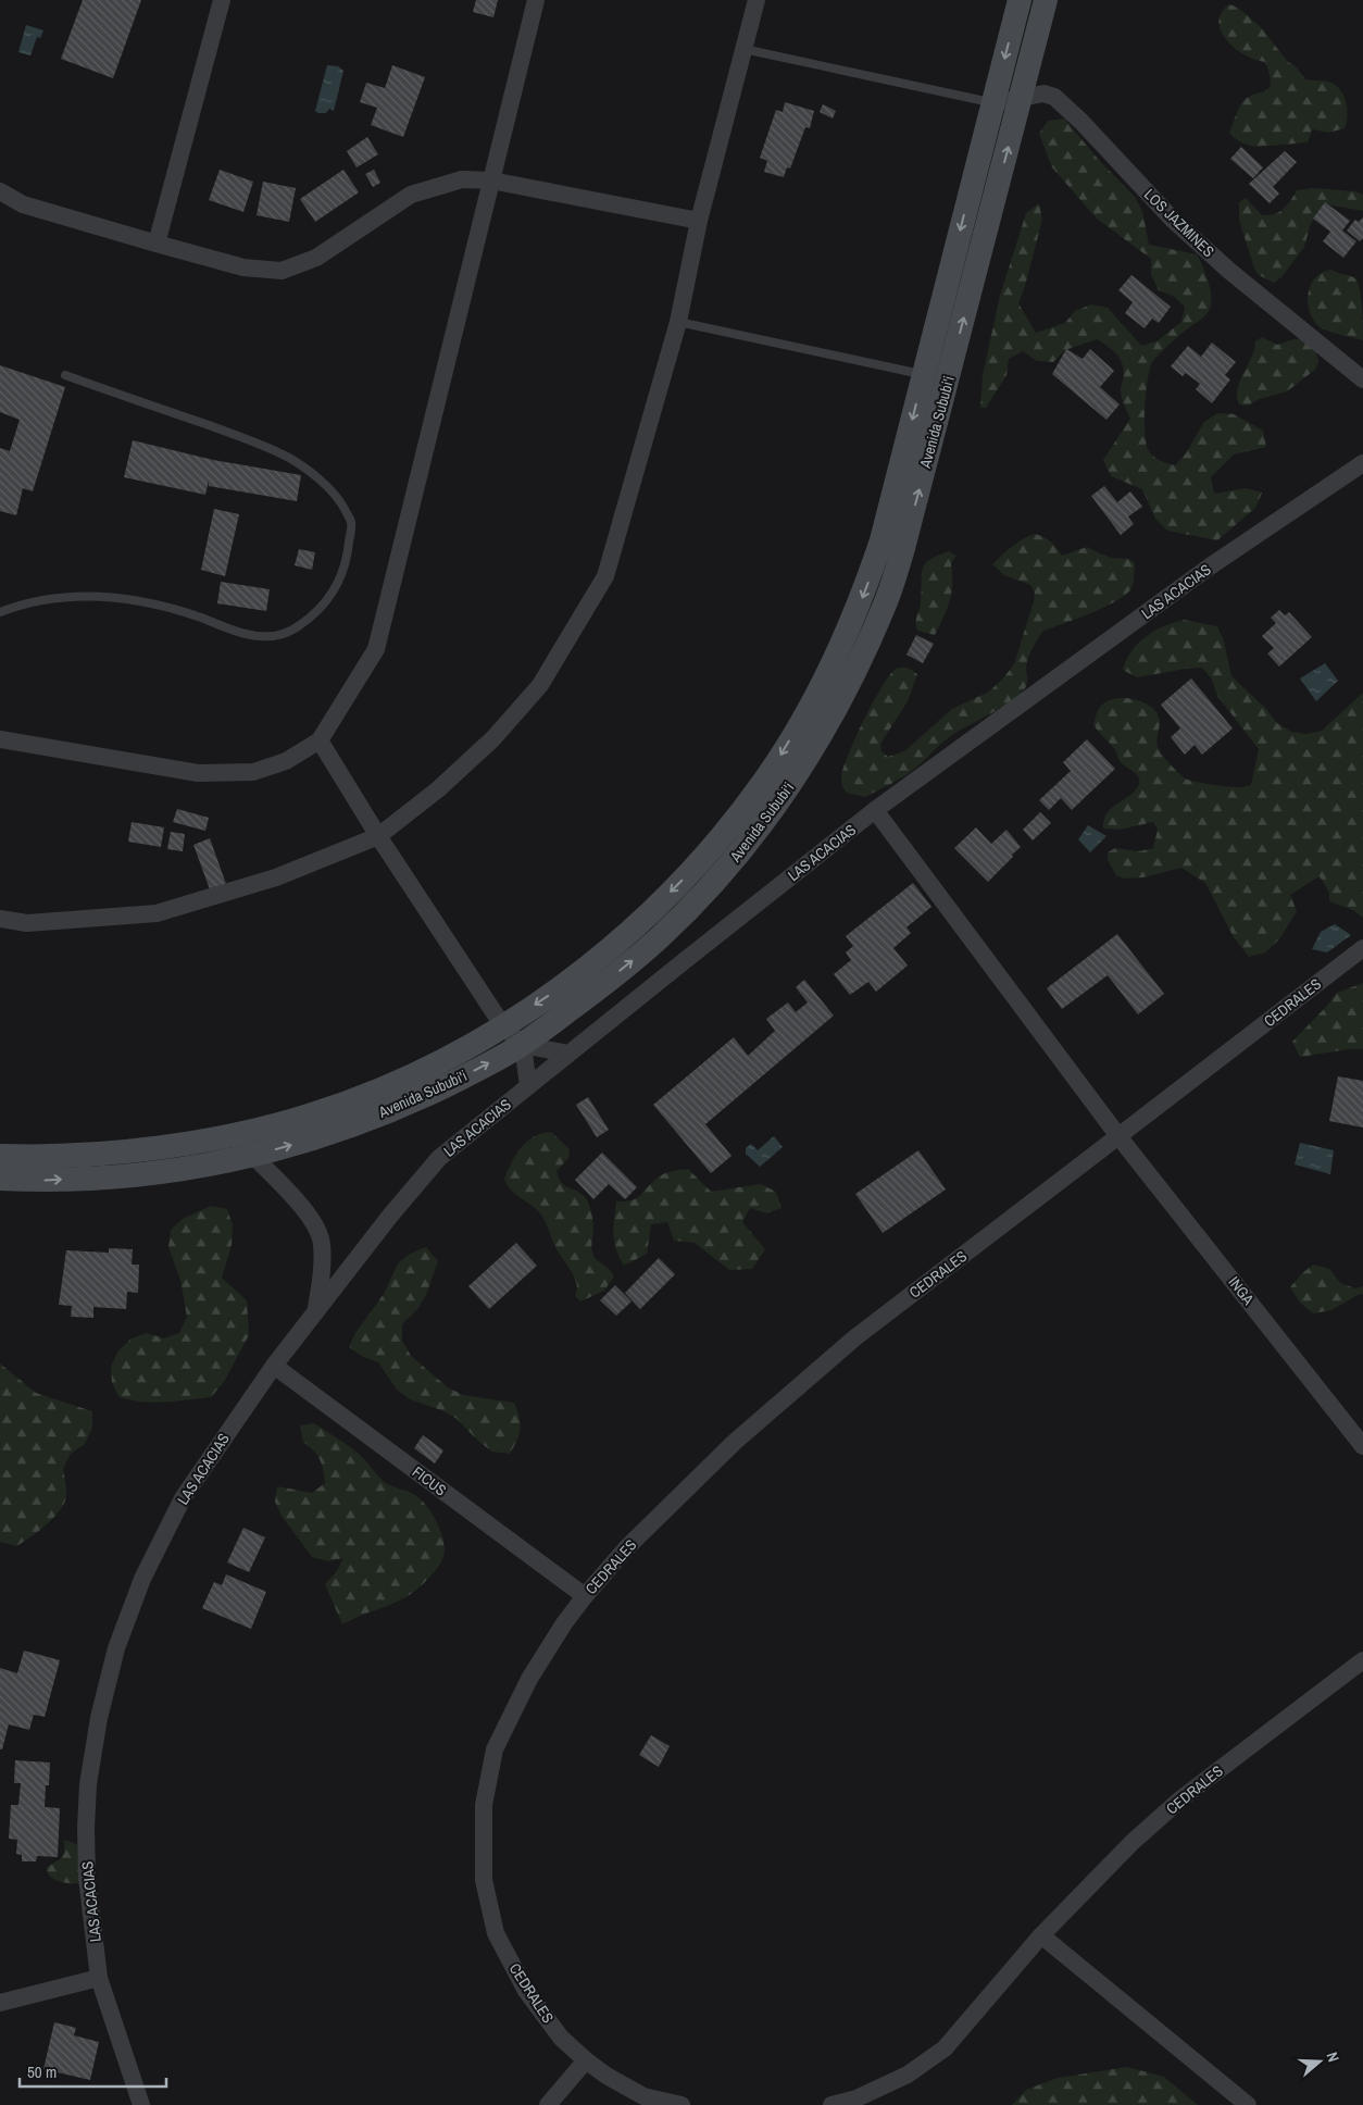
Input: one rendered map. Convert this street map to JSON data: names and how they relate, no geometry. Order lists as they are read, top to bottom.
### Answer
{
  "streets": {
    "street": [
      "LOS JAZMINES",
      "Avenida Sububi'i",
      "LAS ACACIAS",
      "CEDRALES",
      "INGA",
      "FICUS"
    ]
  },
  "crossings": [
    ["LOS JAZMINES", "Avenida Sububi'i"],
    ["LAS ACACIAS", "FICUS"],
    ["CEDRALES", "INGA"],
    ["CEDRALES", "FICUS"]
  ],
  "scale_bar": "50 m",
  "north": "right"
}
